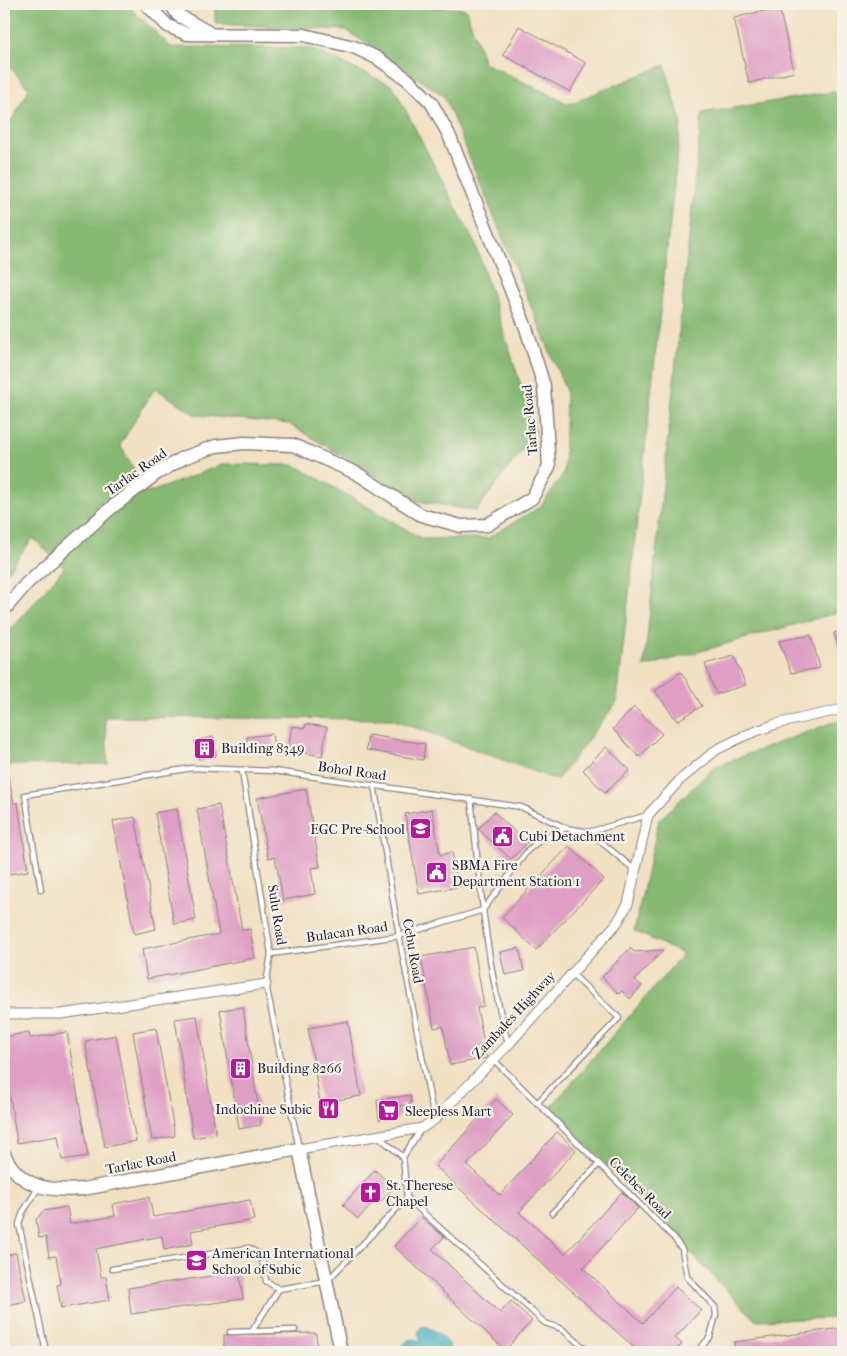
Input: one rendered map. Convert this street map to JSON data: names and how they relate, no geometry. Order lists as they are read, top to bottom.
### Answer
{
  "streets": {
    "main road": ["Tarlac Road"],
    "street": ["Zambales Highway"],
    "lane": [
      "Bohol Road",
      "Sulu Road",
      "Bulacan Road",
      "Cebu Road",
      "Celebes Road"
    ]
  },
  "crossings": [
    ["Tarlac Road", "Sulu Road"],
    ["Tarlac Road", "Zambales Highway"],
    ["Bohol Road", "Sulu Road"],
    ["Bohol Road", "Cebu Road"],
    ["Bohol Road", "Zambales Highway"],
    ["Sulu Road", "Bulacan Road"],
    ["Sulu Road", "Zambales Highway"],
    ["Bulacan Road", "Cebu Road"],
    ["Cebu Road", "Zambales Highway"],
    ["Zambales Highway", "Celebes Road"]
  ],
  "places": {
    "building": ["Building 8349", "Building 8266"],
    "school or university": ["EGC Pre-School", "American International School of Subic"],
    "public building": ["Cubi Detachment", "SBMA Fire Department Station 1"],
    "restaurant": ["Indochine Subic"],
    "supermarket": ["Sleepless Mart"],
    "church": ["St. Therese Chapel"]
  }
}
